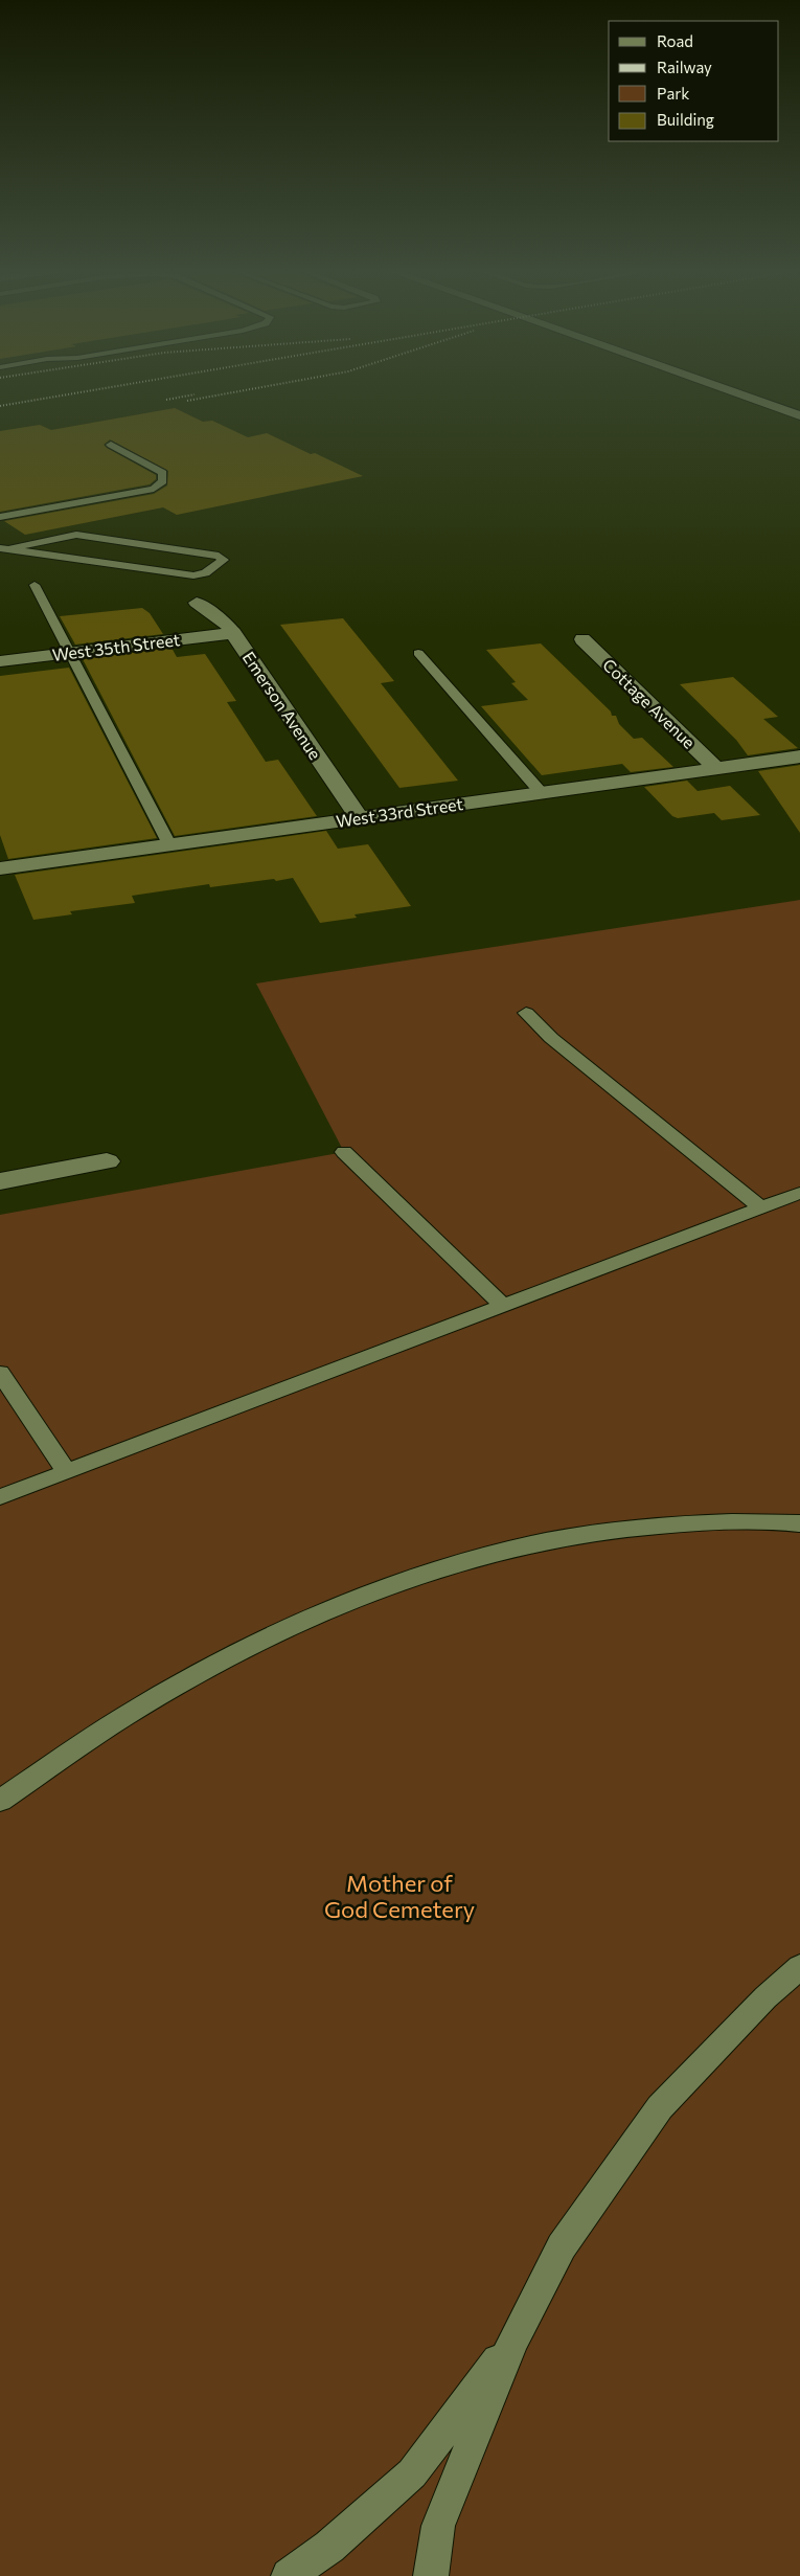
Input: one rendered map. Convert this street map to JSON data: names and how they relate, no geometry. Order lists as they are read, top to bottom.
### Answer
{
  "streets": {
    "street": [
      "West 35th Street",
      "Cottage Avenue",
      "Emerson Avenue",
      "West 33rd Street"
    ]
  },
  "crossings": [
    ["West 35th Street", "Emerson Avenue"],
    ["Cottage Avenue", "West 33rd Street"],
    ["Emerson Avenue", "West 33rd Street"]
  ],
  "parks": ["Mother of God Cemetery"],
  "legend": [
    "Road",
    "Railway",
    "Park",
    "Building"
  ]
}
